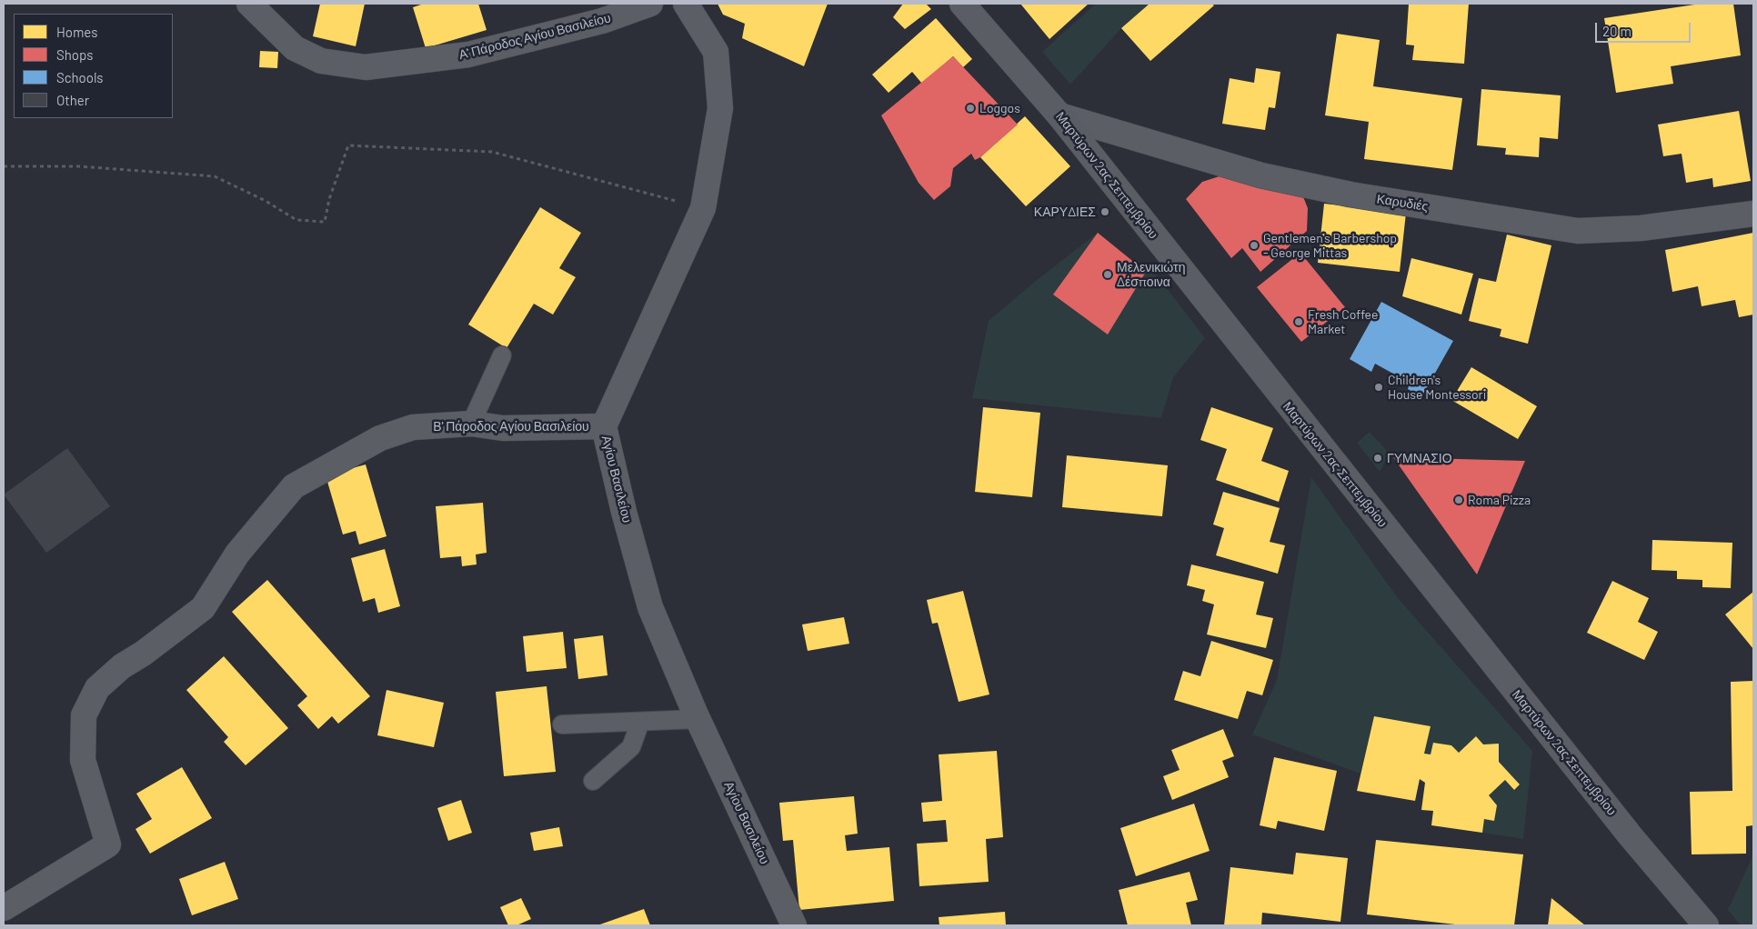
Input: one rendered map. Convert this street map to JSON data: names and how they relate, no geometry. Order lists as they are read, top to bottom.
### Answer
{
  "streets": {
    "street": [
      "Α' Πάροδος Αγίου Βασιλείου",
      "Μαρτύρων 2ας Σεπτεμβρίου",
      "Καρυδιές",
      "Β' Πάροδος Αγίου Βασιλείου",
      "Αγίου Βασιλείου"
    ]
  },
  "crossings": [
    ["Μαρτύρων 2ας Σεπτεμβρίου", "Καρυδιές"],
    ["Β' Πάροδος Αγίου Βασιλείου", "Αγίου Βασιλείου"]
  ],
  "places": [
    "Loggos",
    "ΚΑΡΥΔΙΕΣ",
    "Gentlemen's Barbershop - George Mittas",
    "Μελενικιώτη Δέσποινα",
    "Fresh Coffee Market",
    "Children's House Montessori",
    "ΓΥΜΝΑΣΙΟ",
    "Roma Pizza"
  ],
  "legend": [
    "Homes",
    "Shops",
    "Schools",
    "Other"
  ],
  "scale_bar": "20 m"
}
